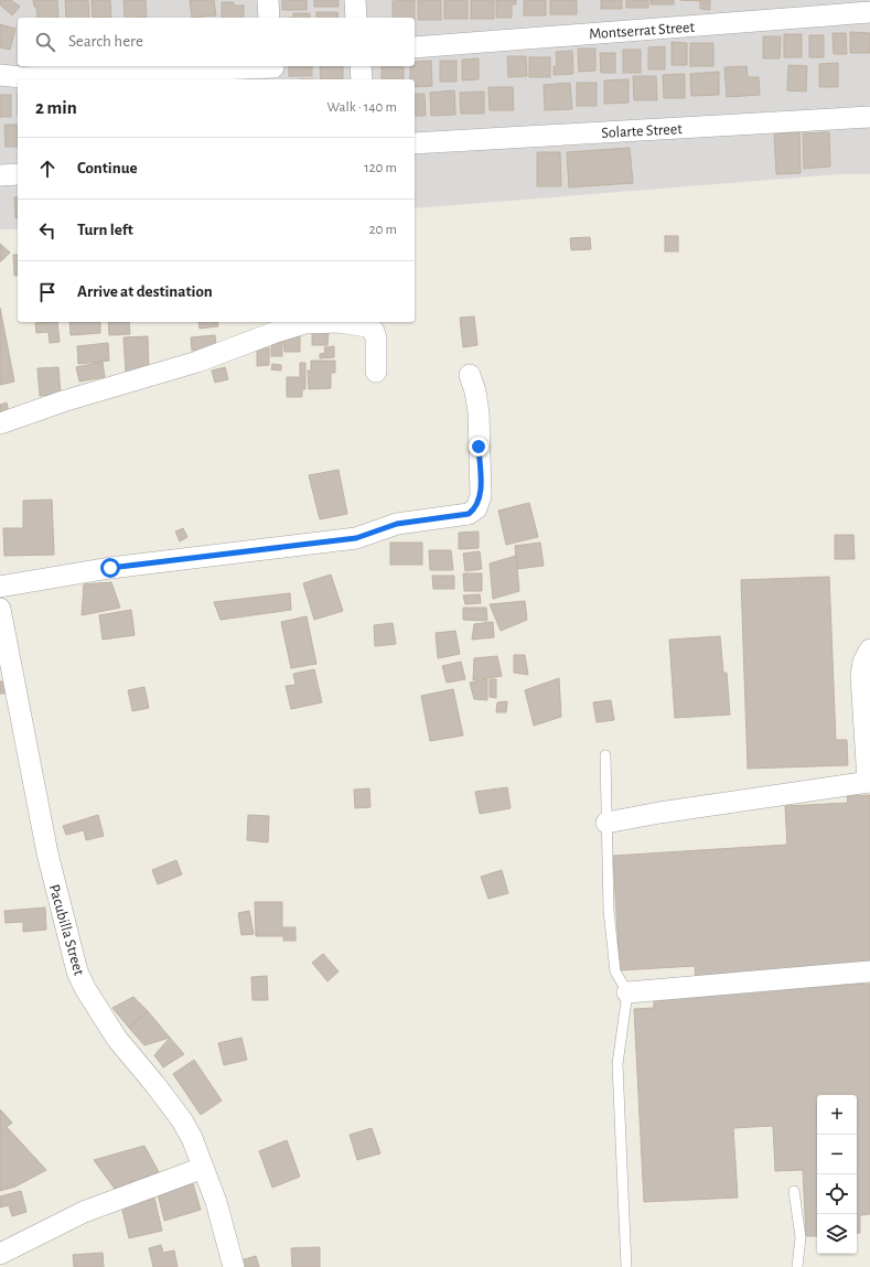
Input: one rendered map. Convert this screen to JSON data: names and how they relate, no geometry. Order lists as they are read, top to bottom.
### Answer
{
  "streets": {
    "street": ["Montserrat Street", "Solarte Street", "Pacubilla Street"]
  },
  "page": {
    "search": "Search here",
    "heading": ["2 min", "Walk · 140 m"],
    "list": [
      ["Continue", "120 m"],
      ["Turn left", "20 m"],
      "Arrive at destination"
    ],
    "map_buttons": ["+", "−"]
  }
}
